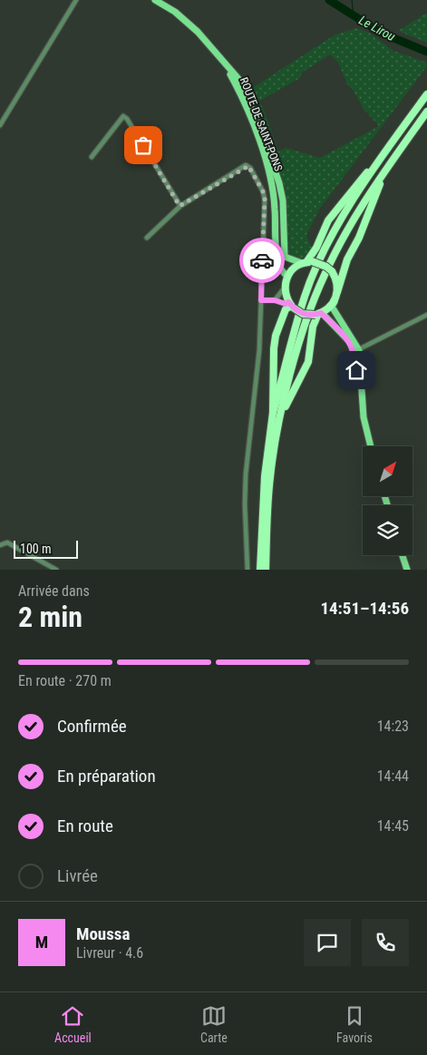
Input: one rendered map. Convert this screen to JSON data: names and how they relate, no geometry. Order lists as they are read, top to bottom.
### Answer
{
  "streets": {
    "main road": ["ROUTE DE SAINT-PONS"]
  },
  "water": ["Le Lirou"],
  "scale_bar": "100 m",
  "north": "top right",
  "page": {
    "scale": "100 m",
    "heading": ["2 min", "Arrivée dans", "14:51–14:56"],
    "panel": ["Moussa", "Livreur · 4.6"],
    "bar": "En route · 270 m",
    "list": [
      ["Confirmée", "14:23"],
      ["En préparation", "14:44"],
      ["En route", "14:45"],
      "Livrée"
    ],
    "round": "M",
    "tabs": ["Accueil", "Carte", "Favoris"]
  }
}
